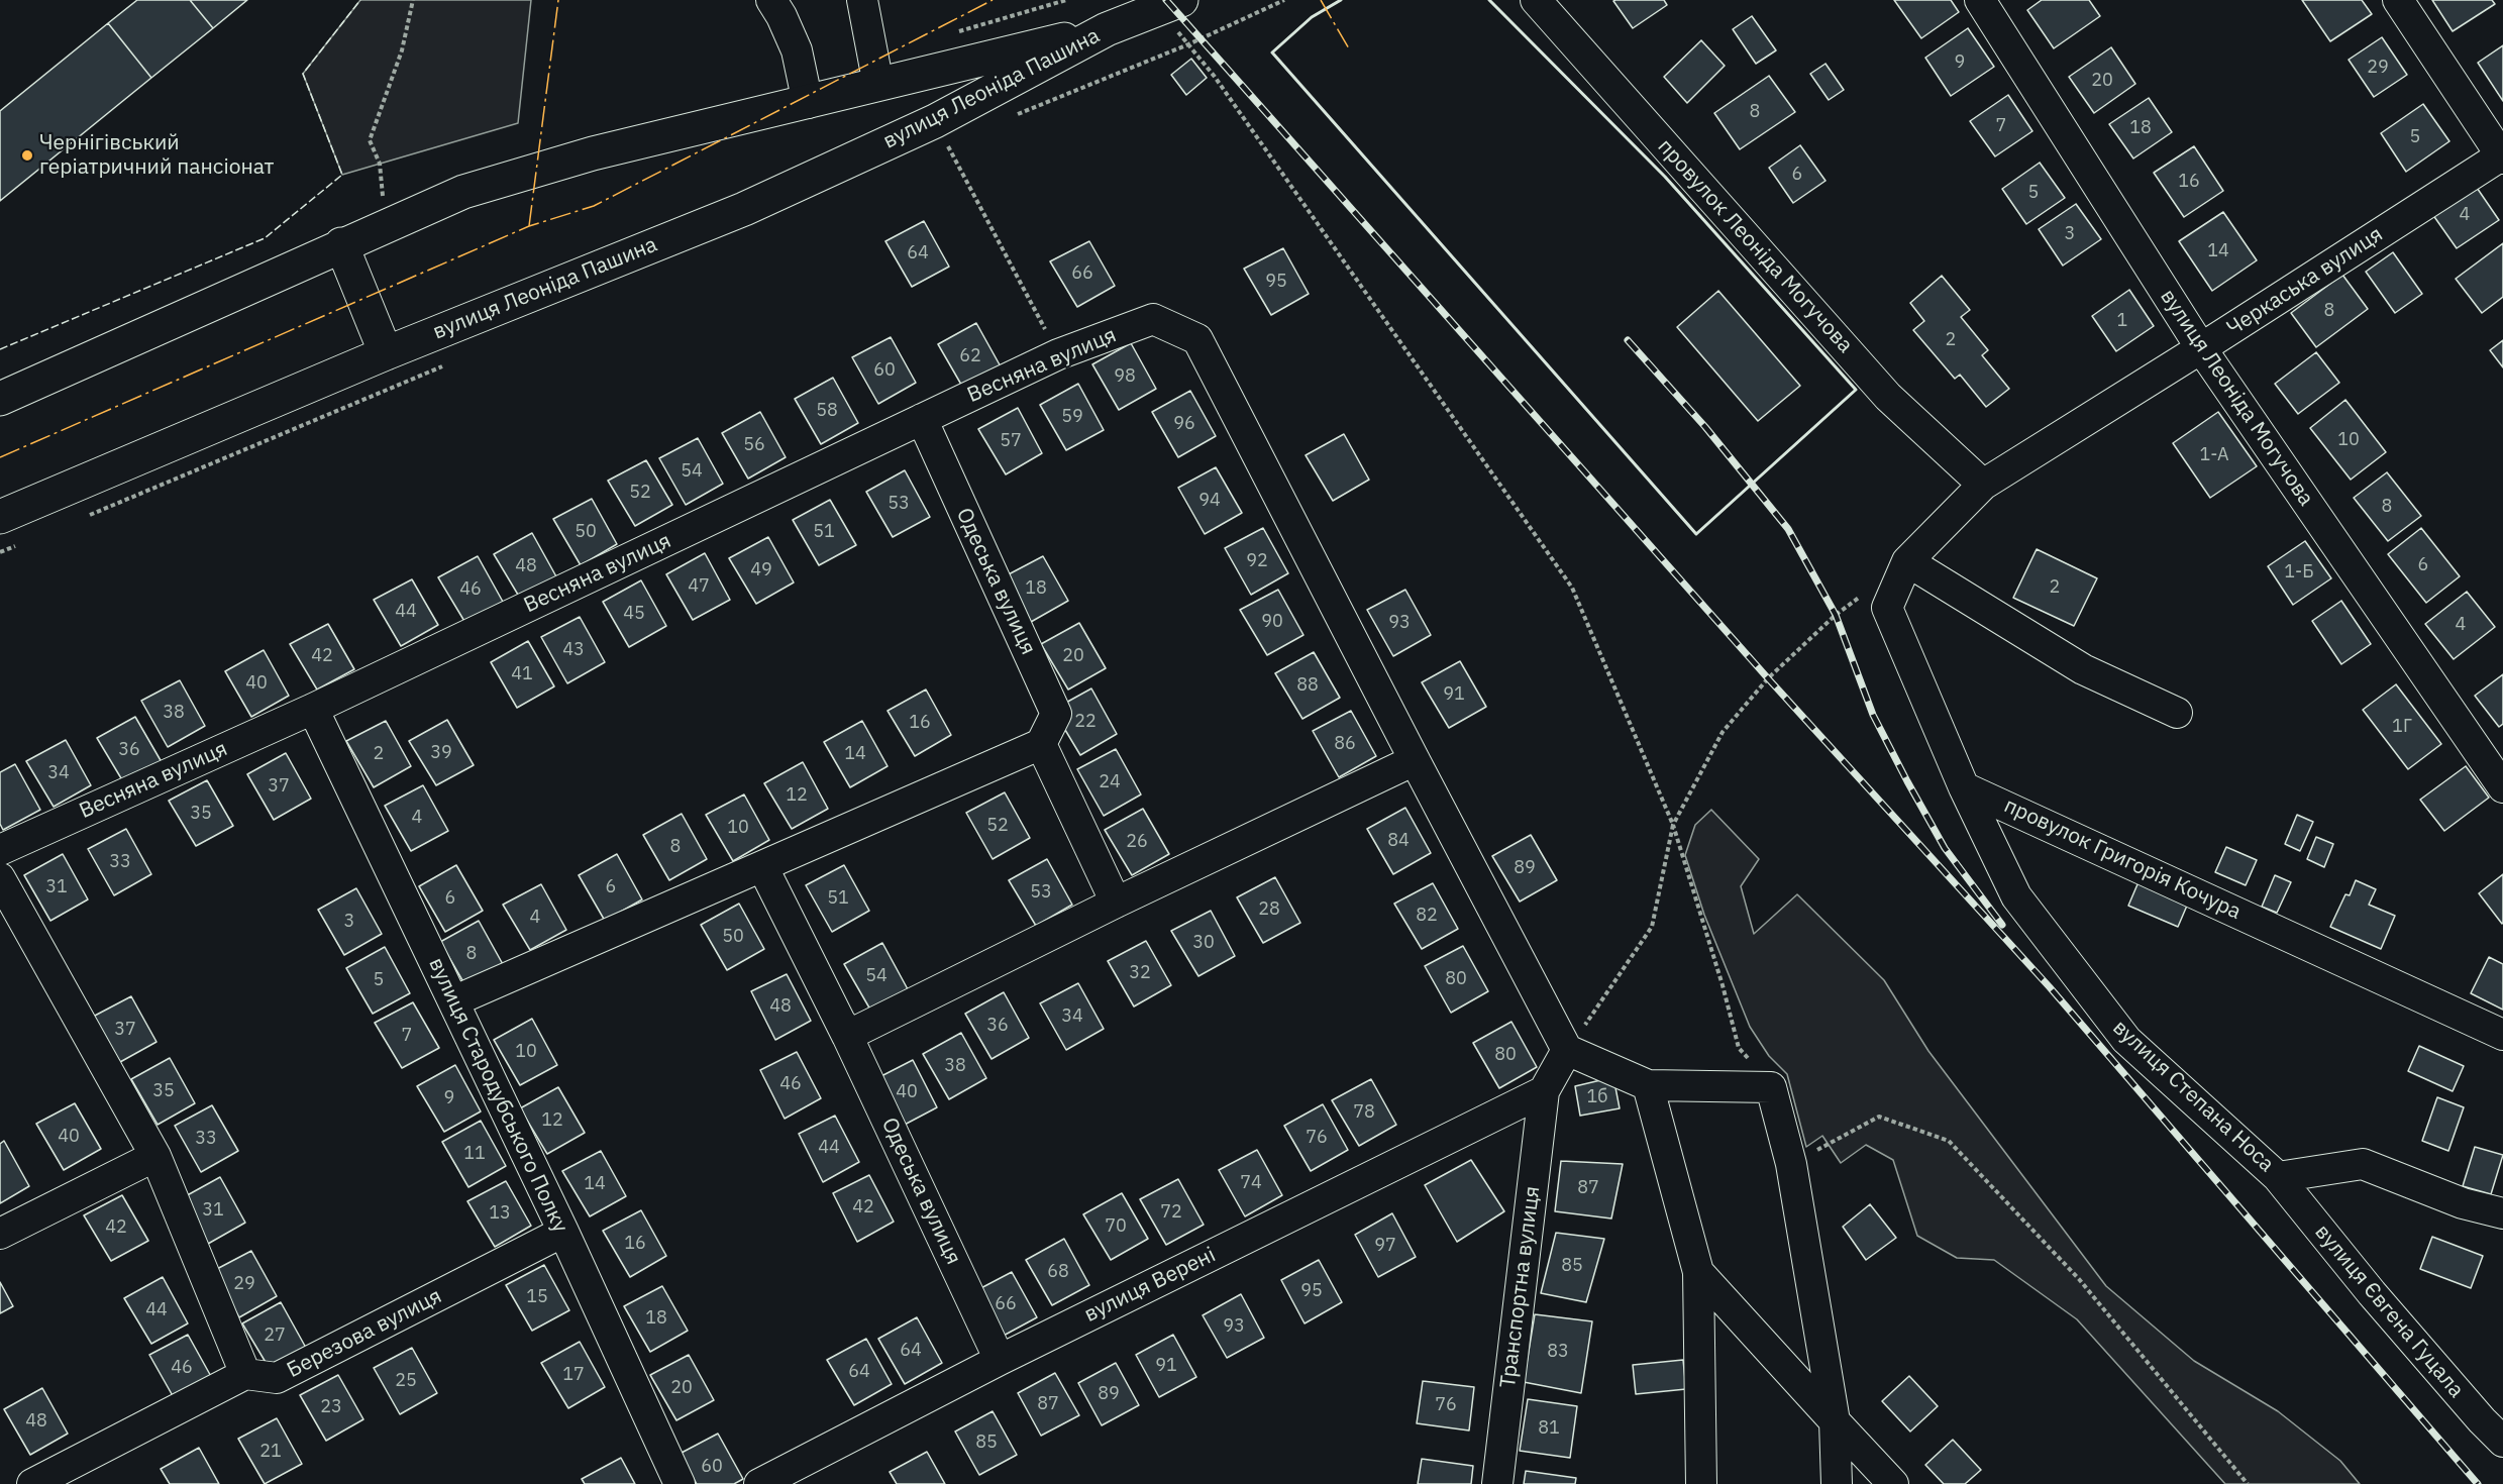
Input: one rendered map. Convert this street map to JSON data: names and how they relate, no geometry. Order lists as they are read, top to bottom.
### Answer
{
  "streets": {
    "main road": ["вулиця Леоніда Пашина"],
    "street": [
      "провулок Леоніда Могучова",
      "Черкаська вулиця",
      "Весняна вулиця",
      "вулиця Леоніда Могучова",
      "Одеська вулиця",
      "провулок Григорія Кочура",
      "вулиця Стародубського Полку",
      "вулиця Степана Носа",
      "вулиця Верені",
      "Транспортна вулиця",
      "вулиця Євгена Гуцала",
      "Березова вулиця"
    ]
  },
  "crossings": [
    ["провулок Леоніда Могучова", "Черкаська вулиця"],
    ["Черкаська вулиця", "вулиця Леоніда Могучова"],
    ["Весняна вулиця", "Одеська вулиця"],
    ["Весняна вулиця", "вулиця Стародубського Полку"],
    ["Одеська вулиця", "вулиця Верені"],
    ["провулок Григорія Кочура", "вулиця Степана Носа"],
    ["вулиця Стародубського Полку", "Березова вулиця"],
    ["вулиця Степана Носа", "вулиця Євгена Гуцала"],
    ["вулиця Верені", "Транспортна вулиця"]
  ],
  "places": ["Чернігівський геріатричний пансіонат"],
  "house_numbers": [
    "9",
    "29",
    "20",
    "8",
    "7",
    "18",
    "5",
    "6",
    "16",
    "5",
    "4",
    "3",
    "14",
    "64",
    "66",
    "95",
    "8",
    "1",
    "2",
    "62",
    "60",
    "98",
    "58",
    "59",
    "96",
    "10",
    "57",
    "56",
    "1-А",
    "54",
    "52",
    "94",
    "53",
    "8",
    "50",
    "51",
    "92",
    "6",
    "48",
    "49",
    "1-Б",
    "47",
    "2",
    "18",
    "46",
    "44",
    "45",
    "90",
    "93",
    "4",
    "43",
    "42",
    "20",
    "41",
    "40",
    "88",
    "91",
    "38",
    "22",
    "16",
    "1Г",
    "86",
    "36",
    "39",
    "2",
    "14",
    "34",
    "24",
    "37",
    "12",
    "35",
    "4",
    "52",
    "10",
    "84",
    "26",
    "8",
    "33",
    "89",
    "31",
    "6",
    "53",
    "6",
    "51",
    "28",
    "82",
    "4",
    "3",
    "50",
    "30",
    "8",
    "32",
    "54",
    "80",
    "5",
    "48",
    "34",
    "36",
    "37",
    "7",
    "10",
    "80",
    "38",
    "46",
    "35",
    "40",
    "1б",
    "9",
    "78",
    "12",
    "40",
    "76",
    "33",
    "44",
    "11",
    "74",
    "14",
    "87",
    "42",
    "31",
    "72",
    "13",
    "70",
    "42",
    "16",
    "97",
    "85",
    "68",
    "29",
    "95",
    "15",
    "66",
    "44",
    "18",
    "93",
    "27",
    "64",
    "83",
    "91",
    "46",
    "64",
    "17",
    "25",
    "20",
    "89",
    "87",
    "76",
    "23",
    "48",
    "81",
    "85",
    "21",
    "60"
  ]
}
